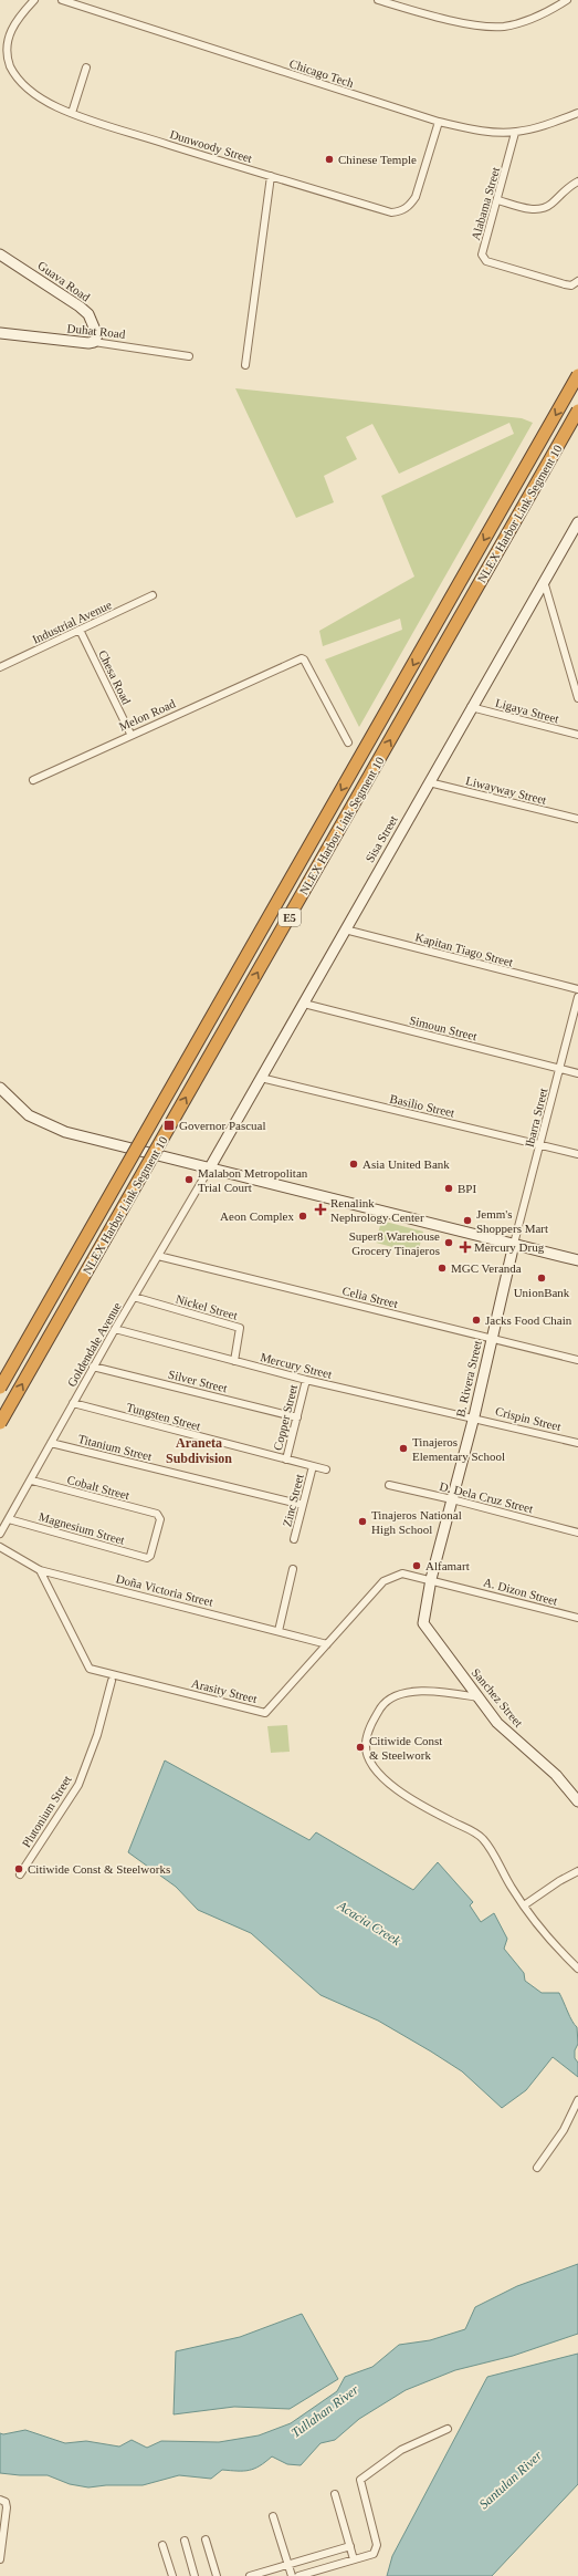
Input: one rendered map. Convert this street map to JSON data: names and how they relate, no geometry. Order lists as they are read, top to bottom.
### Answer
{
  "streets": {
    "highway": ["NLEX Harbor Link Segment 10", "E5"],
    "street": [
      "Chicago Tech",
      "Dunwoody Street",
      "Alabama Street",
      "Guava Road",
      "Duhat Road",
      "Industrial Avenue",
      "Chesa Road",
      "Ligaya Street",
      "Melon Road",
      "Liwayway Street",
      "Sisa Street",
      "Kapitan Tiago Street",
      "Simoun Street",
      "Basilio Street",
      "Ibarra Street",
      "Celia Street",
      "Nickel Street",
      "Goldendale Avenue",
      "Mercury Street",
      "B. Rivera Street",
      "Silver Street",
      "Tungsten Street",
      "Copper Street",
      "Crispin Street",
      "Titanium Street",
      "Cobalt Street",
      "D. Dela Cruz Street",
      "Zinc Street",
      "Magnesium Street",
      "Doña Victoria Street",
      "A. Dizon Street",
      "Arasity Street",
      "Sanchez Street",
      "Plutonium Street"
    ]
  },
  "crossings": [
    ["Chicago Tech", "Dunwoody Street"],
    ["Chicago Tech", "Alabama Street"],
    ["Guava Road", "Duhat Road"],
    ["Industrial Avenue", "Chesa Road"],
    ["Chesa Road", "Melon Road"],
    ["Ligaya Street", "Sisa Street"],
    ["Liwayway Street", "Sisa Street"],
    ["Sisa Street", "Kapitan Tiago Street"],
    ["Sisa Street", "Simoun Street"],
    ["Sisa Street", "Basilio Street"],
    ["Sisa Street", "Goldendale Avenue"],
    ["Simoun Street", "Ibarra Street"],
    ["Basilio Street", "Ibarra Street"],
    ["Ibarra Street", "B. Rivera Street"],
    ["Celia Street", "Goldendale Avenue"],
    ["Celia Street", "B. Rivera Street"],
    ["Nickel Street", "Goldendale Avenue"],
    ["Nickel Street", "Mercury Street"],
    ["Goldendale Avenue", "Mercury Street"],
    ["Goldendale Avenue", "Silver Street"],
    ["Goldendale Avenue", "Tungsten Street"],
    ["Goldendale Avenue", "Titanium Street"],
    ["Goldendale Avenue", "Cobalt Street"],
    ["Goldendale Avenue", "Magnesium Street"],
    ["Mercury Street", "B. Rivera Street"],
    ["Mercury Street", "Copper Street"],
    ["Mercury Street", "Crispin Street"],
    ["B. Rivera Street", "Crispin Street"],
    ["B. Rivera Street", "D. Dela Cruz Street"],
    ["B. Rivera Street", "A. Dizon Street"],
    ["B. Rivera Street", "Arasity Street"],
    ["B. Rivera Street", "Sanchez Street"],
    ["Silver Street", "Copper Street"],
    ["Tungsten Street", "Copper Street"],
    ["Tungsten Street", "Zinc Street"],
    ["Titanium Street", "Zinc Street"],
    ["Cobalt Street", "Magnesium Street"],
    ["Doña Victoria Street", "Arasity Street"],
    ["A. Dizon Street", "Arasity Street"]
  ],
  "districts": ["Araneta Subdivision"],
  "water": ["Acacia Creek", "Tullahan River", "Santulan River"],
  "places": {
    "other": [
      "Chinese Temple",
      "Asia United Bank",
      "Malabon Metropolitan Trial Court",
      "BPI",
      "Aeon Complex",
      "Jemm's Shoppers Mart",
      "Super8 Warehouse Grocery Tinajeros",
      "MGC Veranda",
      "UnionBank",
      "Jacks Food Chain",
      "Tinajeros Elementary School",
      "Tinajeros National High School",
      "Alfamart",
      "Citiwide Const & Steelwork",
      "Citiwide Const & Steelworks"
    ],
    "transit": ["Governor Pascual"],
    "health": ["Renalink Nephrology Center", "Mercury Drug"]
  }
}
